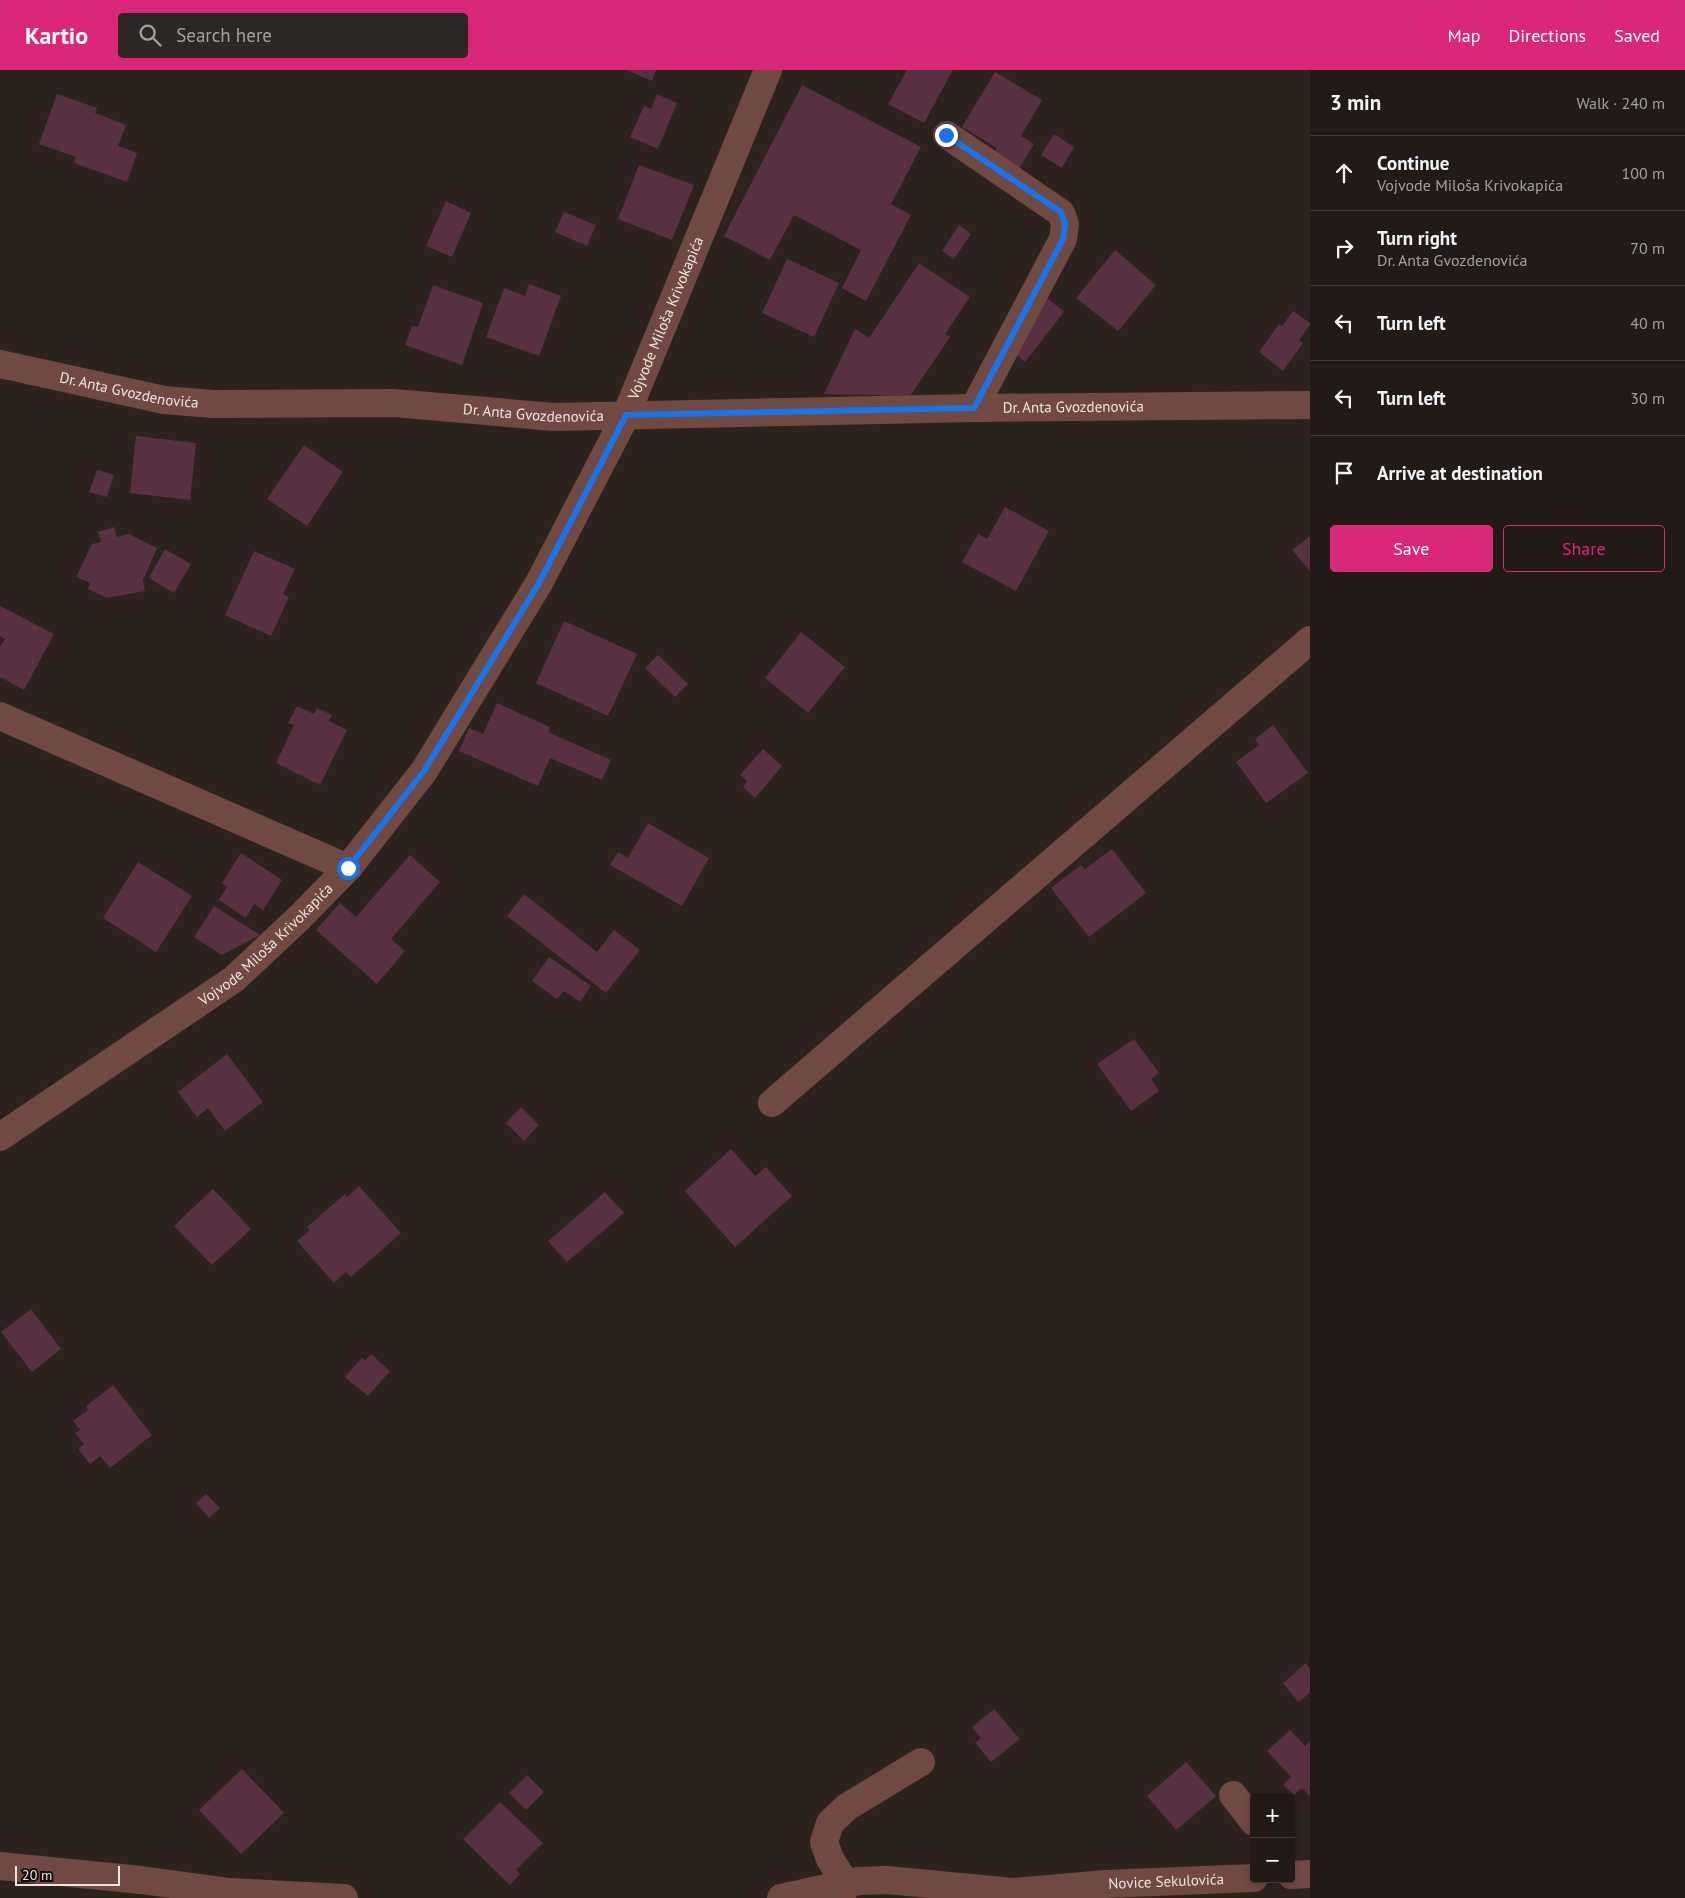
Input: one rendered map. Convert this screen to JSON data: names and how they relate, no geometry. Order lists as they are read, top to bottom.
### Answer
{
  "streets": {
    "street": ["Vojvode Miloša Krivokapića", "Dr. Anta Gvozdenovića", "Novice Sekulovića"]
  },
  "crossings": [
    ["Vojvode Miloša Krivokapića", "Dr. Anta Gvozdenovića"]
  ],
  "scale_bar": "20 m",
  "page": {
    "header": "Kartio",
    "search": "Search here",
    "nav": ["Map", "Directions", "Saved"],
    "heading": ["3 min", "Walk · 240 m"],
    "list": [
      ["Continue", "Vojvode Miloša Krivokapića", "100 m"],
      ["Turn right", "Dr. Anta Gvozdenovića", "70 m"],
      ["Turn left", "40 m"],
      ["Turn left", "30 m"],
      "Arrive at destination"
    ],
    "buttons": ["Save", "Share"],
    "map_buttons": ["+", "−"],
    "scale": "20 m"
  }
}
